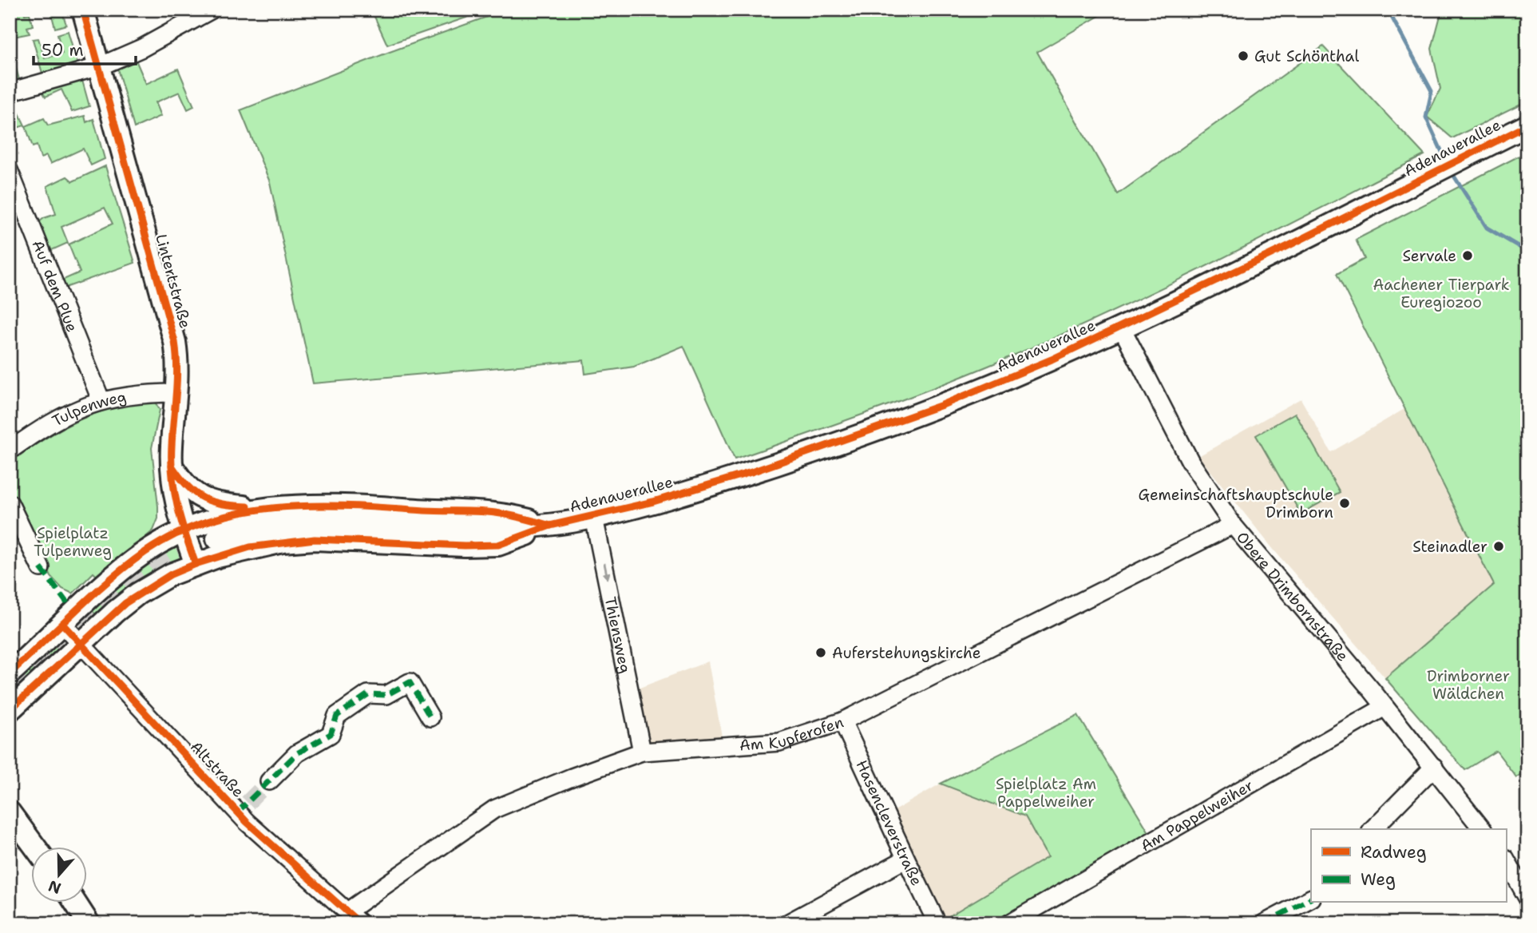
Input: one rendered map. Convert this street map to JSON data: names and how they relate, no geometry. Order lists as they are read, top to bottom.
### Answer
{
  "streets": {
    "main road": ["Adenauerallee", "Lintertstraße"],
    "street": [
      "Auf dem Plue",
      "Tulpenweg",
      "Obere Drimbornstraße",
      "Thiensweg",
      "Am Kupferofen",
      "Altstraße",
      "Am Pappelweiher",
      "Hasencleverstraße"
    ]
  },
  "crossings": [
    ["Adenauerallee", "Obere Drimbornstraße"],
    ["Adenauerallee", "Thiensweg"],
    ["Lintertstraße", "Tulpenweg"],
    ["Auf dem Plue", "Tulpenweg"],
    ["Obere Drimbornstraße", "Am Kupferofen"],
    ["Obere Drimbornstraße", "Am Pappelweiher"],
    ["Thiensweg", "Am Kupferofen"],
    ["Am Kupferofen", "Altstraße"],
    ["Am Kupferofen", "Hasencleverstraße"]
  ],
  "one_way": ["Thiensweg"],
  "parks": [
    "Aachener Tierpark Euregiozoo",
    "Spielplatz Tulpenweg",
    "Drimborner Wäldchen",
    "Spielplatz Am Pappelweiher"
  ],
  "places": [
    "Gut Schönthal",
    "Servale",
    "Gemeinschaftshauptschule Drimborn",
    "Steinadler",
    "Auferstehungskirche"
  ],
  "legend": ["Radweg", "Weg"],
  "scale_bar": "50 m",
  "north": "bottom"
}
